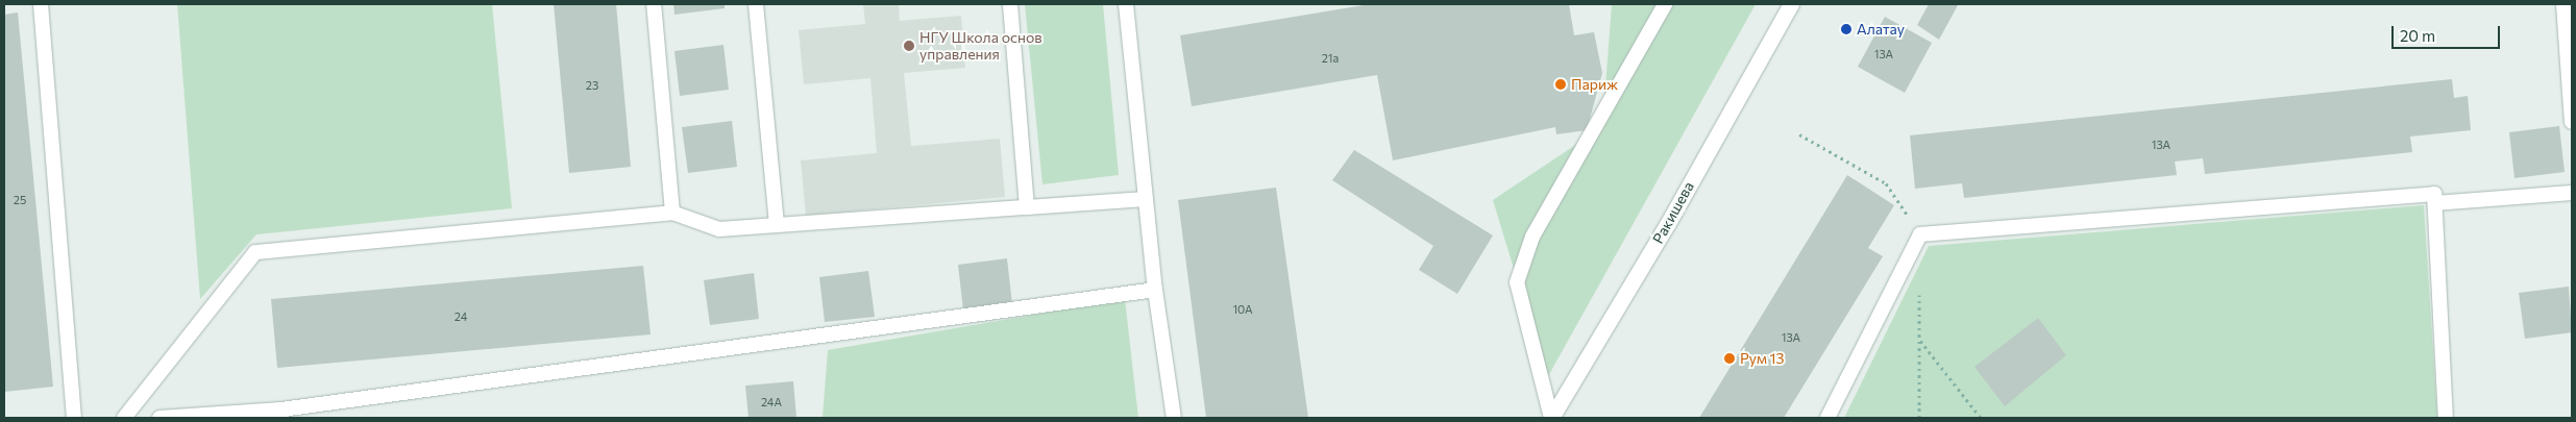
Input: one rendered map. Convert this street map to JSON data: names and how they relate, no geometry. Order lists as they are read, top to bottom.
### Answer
{
  "streets": {
    "street": ["Ракишева"]
  },
  "places": [
    "Алатау",
    "НГУ Школа основ управления",
    "Париж",
    "Рум 13"
  ],
  "house_numbers": [
    "13А",
    "21а",
    "23",
    "13А",
    "25",
    "10А",
    "24",
    "13А",
    "24А"
  ],
  "scale_bar": "20 m"
}
